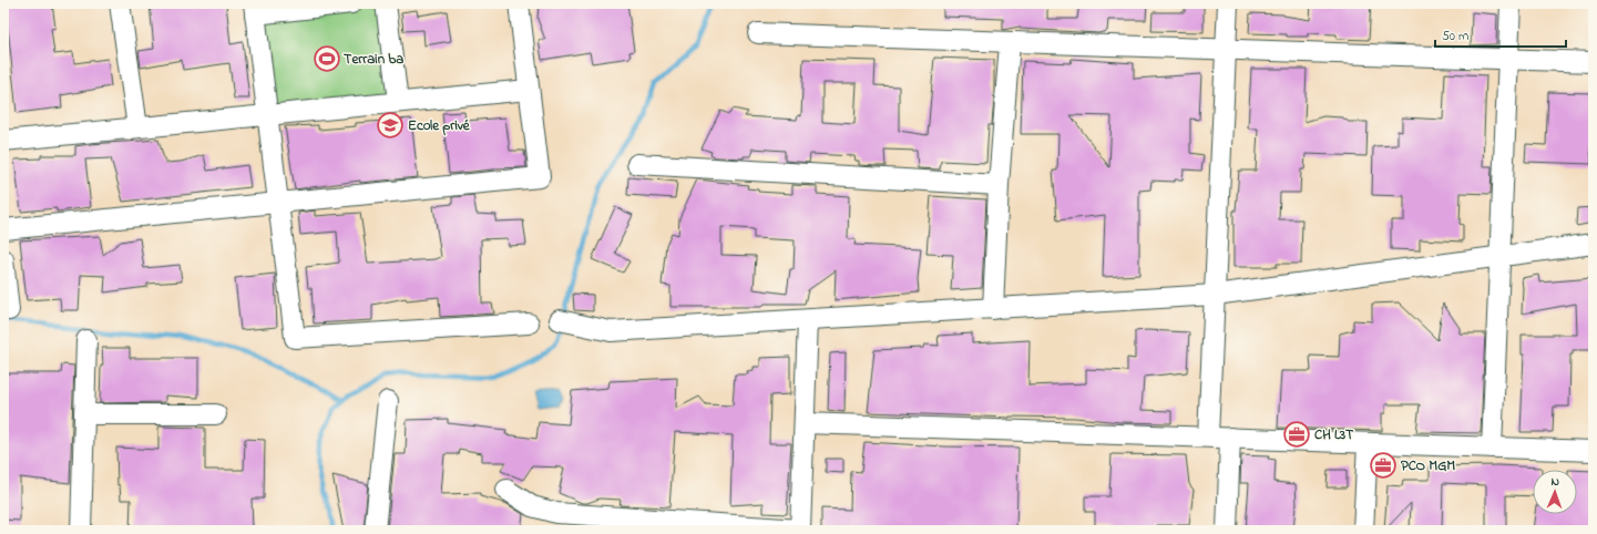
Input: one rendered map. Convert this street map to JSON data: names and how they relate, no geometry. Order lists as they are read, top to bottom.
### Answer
{
  "places": {
    "sports": ["Terrain ba"],
    "school or university": ["Ecole privé"],
    "office": ["CH L3T", "PCO MGM"]
  },
  "scale_bar": "50 m",
  "north": "top"
}
